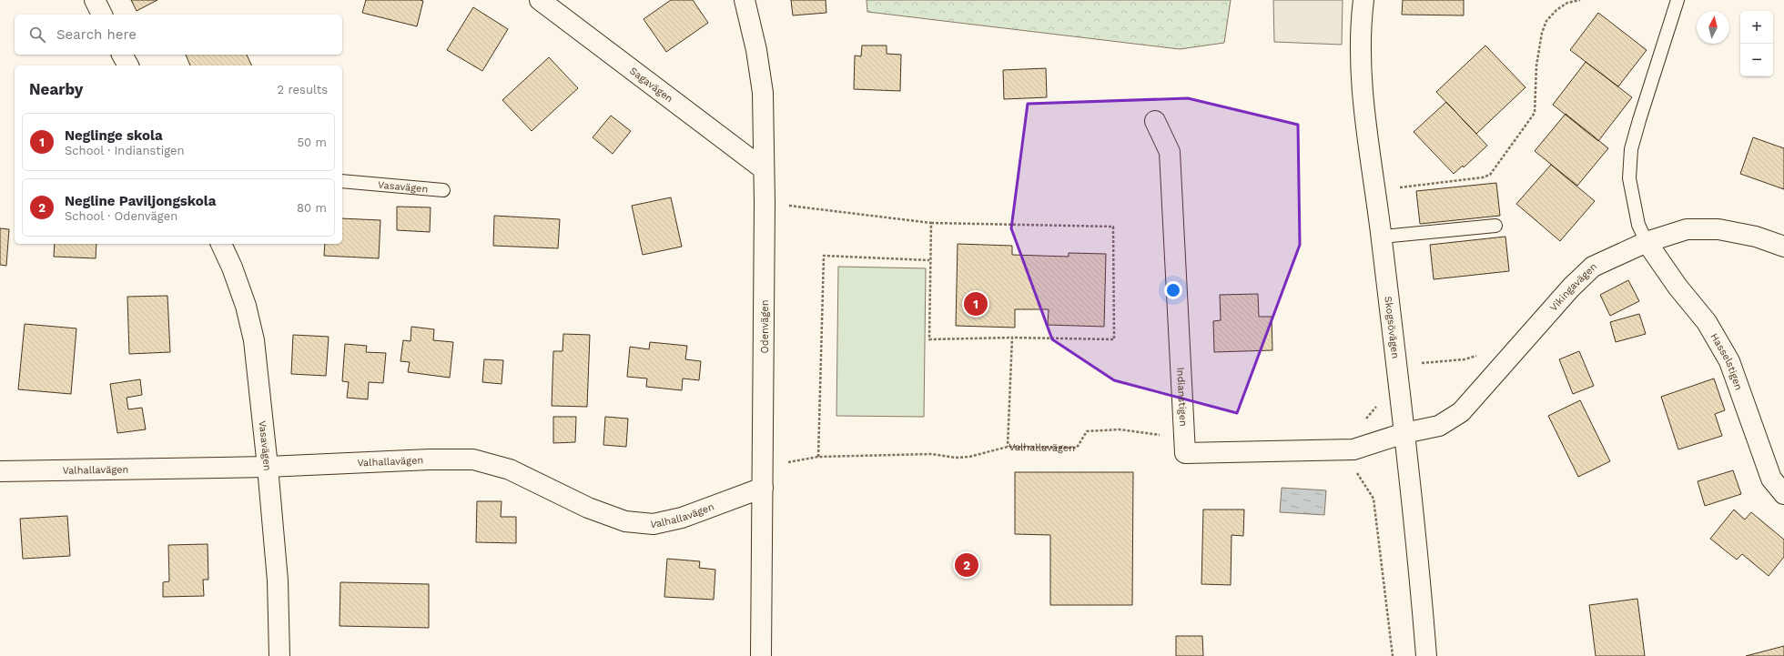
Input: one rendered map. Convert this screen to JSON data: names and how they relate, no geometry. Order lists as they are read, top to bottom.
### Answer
{
  "streets": {
    "street": [
      "Sagavägen",
      "Vasavägen",
      "Vikingavägen",
      "Odenvägen",
      "Skogsövägen",
      "Hasselstigen",
      "Indianstigen",
      "Valhallavägen"
    ]
  },
  "crossings": [
    ["Sagavägen", "Odenvägen"],
    ["Vasavägen", "Valhallavägen"],
    ["Vikingavägen", "Skogsövägen"],
    ["Vikingavägen", "Hasselstigen"],
    ["Vikingavägen", "Indianstigen"],
    ["Odenvägen", "Valhallavägen"],
    ["Skogsövägen", "Indianstigen"]
  ],
  "north": "top",
  "page": {
    "map_buttons": ["+", "−"],
    "search": "Search here",
    "heading": ["Nearby", "2 results"],
    "list": [
      {
        "mark": "1",
        "name": "Neglinge skola",
        "note": "School · Indianstigen",
        "value": "50 m"
      },
      {
        "mark": "2",
        "name": "Negline Paviljongskola",
        "note": "School · Odenvägen",
        "value": "80 m"
      }
    ],
    "pins": ["1", "2"]
  }
}
